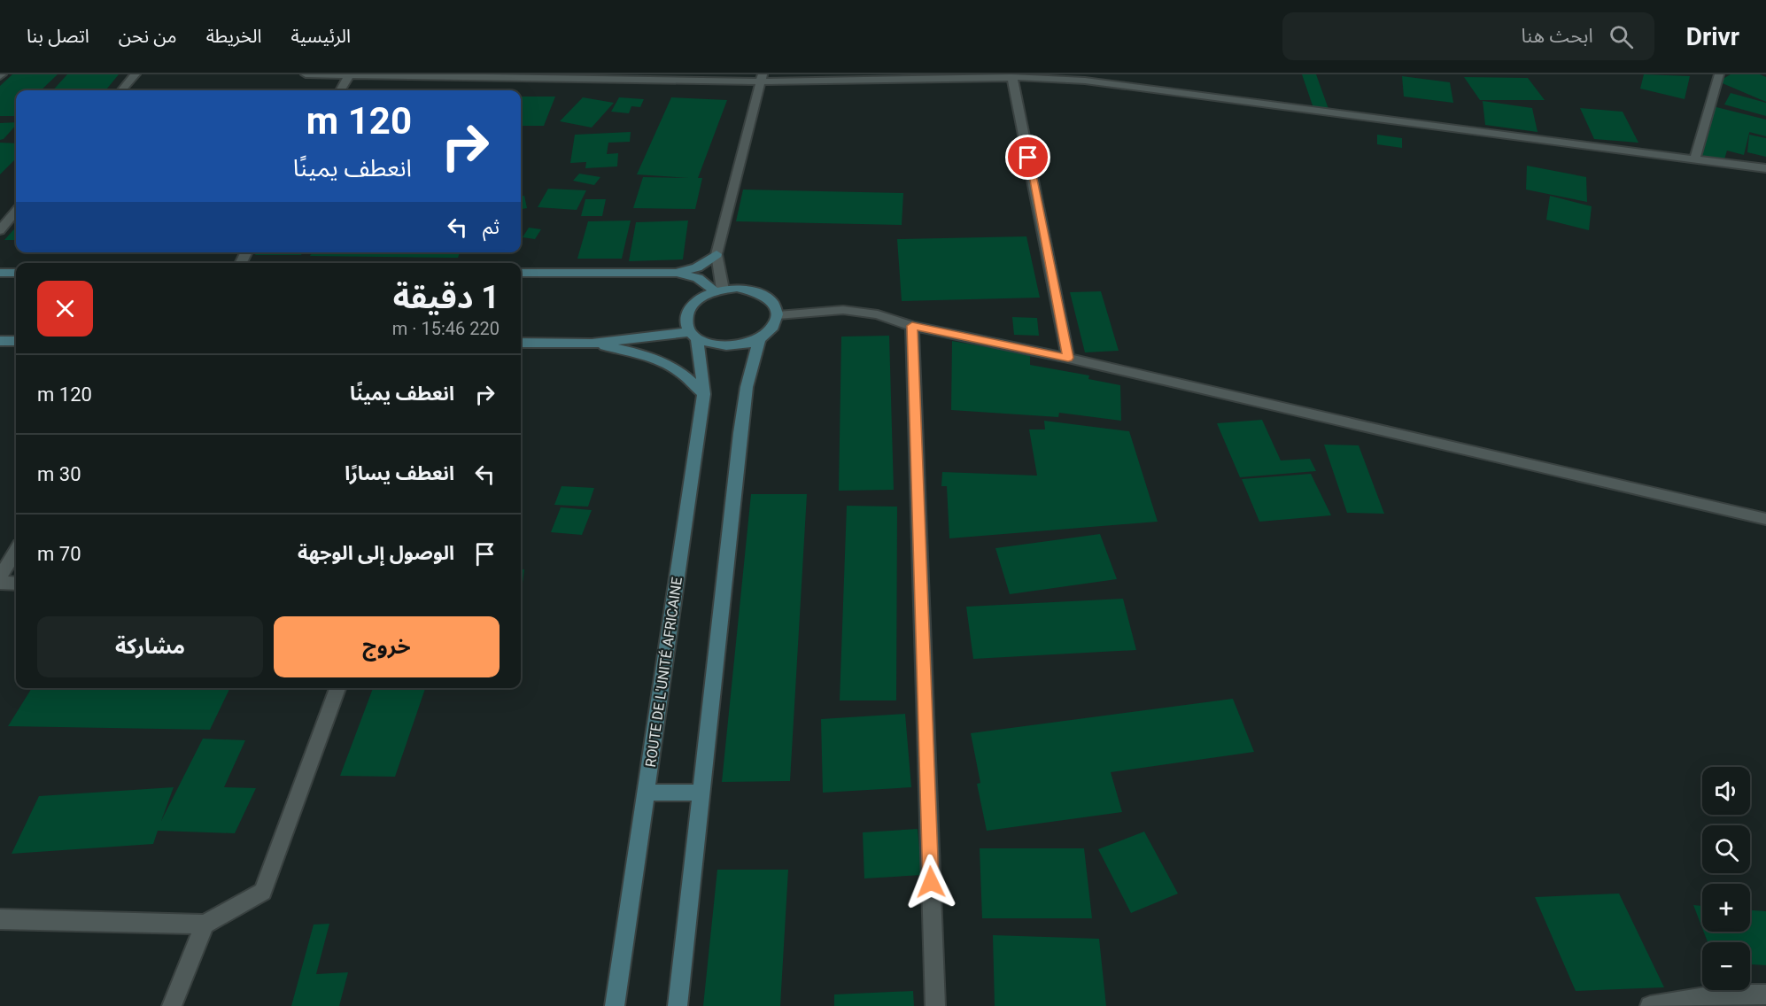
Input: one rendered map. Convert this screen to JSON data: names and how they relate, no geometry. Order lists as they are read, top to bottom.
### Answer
{
  "streets": {
    "main road": ["ROUTE DE L'UNITÉ AFRICAINE"]
  },
  "page": {
    "header": "Drivr",
    "search": "ابحث هنا",
    "nav": [
      "الرئيسية",
      "الخريطة",
      "من نحن",
      "اتصل بنا"
    ],
    "turn": ["120 m", "انعطف يمينًا"],
    "then": "ثم",
    "heading": ["1 دقيقة", "220 m · 15:46"],
    "list": [
      {
        "name": "انعطف يمينًا",
        "value": "120 m"
      },
      {
        "name": "انعطف يسارًا",
        "value": "30 m"
      },
      {
        "name": "الوصول إلى الوجهة",
        "value": "70 m"
      }
    ],
    "buttons": ["خروج", "مشاركة"],
    "map_buttons": ["+", "−"]
  }
}
